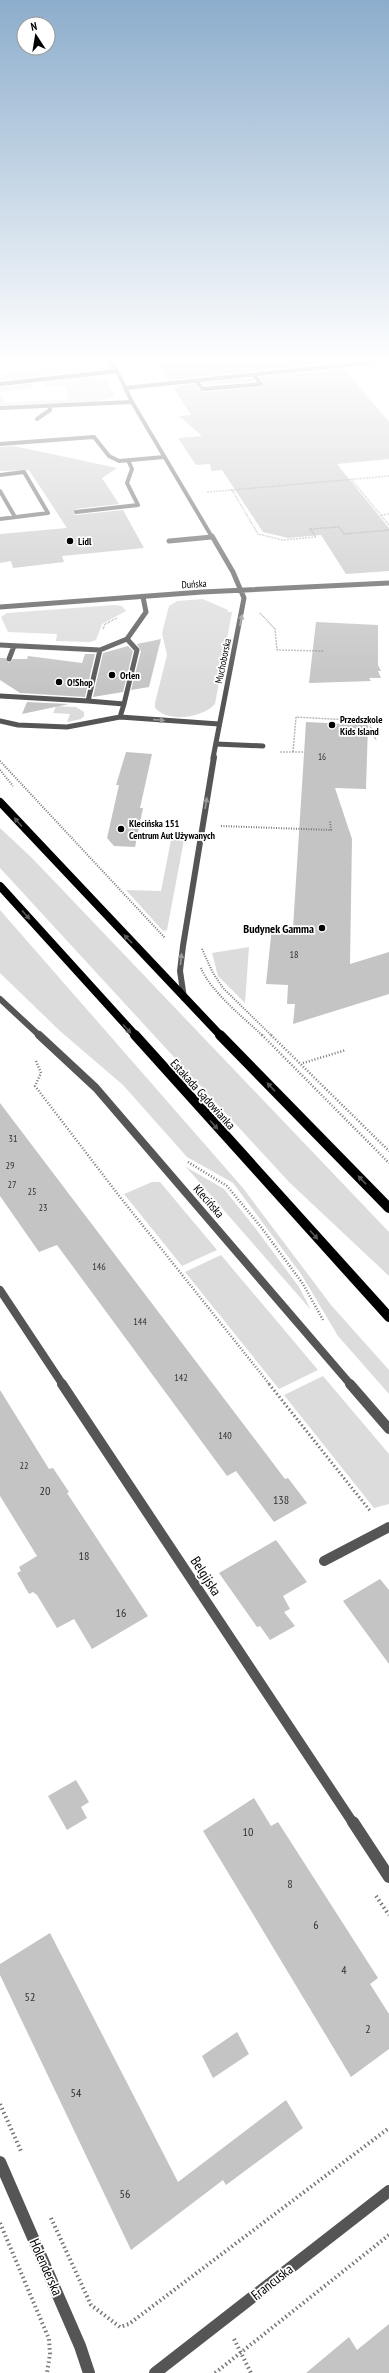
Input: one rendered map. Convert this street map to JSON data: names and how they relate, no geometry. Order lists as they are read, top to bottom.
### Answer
{
  "streets": {
    "main road": ["Estakada Gądowianka"],
    "street": [
      "Duńska",
      "Muchoborska",
      "Klecińska",
      "Belgijska",
      "Holenderska",
      "Francuska"
    ]
  },
  "crossings": [
    ["Duńska", "Muchoborska"]
  ],
  "one_way": ["Muchoborska"],
  "places": [
    "Lidl",
    "Orlen",
    "O!Shop",
    "Przedszkole Kids Island",
    "Klecińska 151 Centrum Aut Używanych",
    "Budynek Gamma"
  ],
  "house_numbers": [
    "16",
    "18",
    "31",
    "29",
    "27",
    "25",
    "23",
    "146",
    "144",
    "142",
    "140",
    "22",
    "20",
    "138",
    "18",
    "16",
    "10",
    "8",
    "6",
    "4",
    "52",
    "2",
    "54",
    "56"
  ],
  "north": "top"
}
